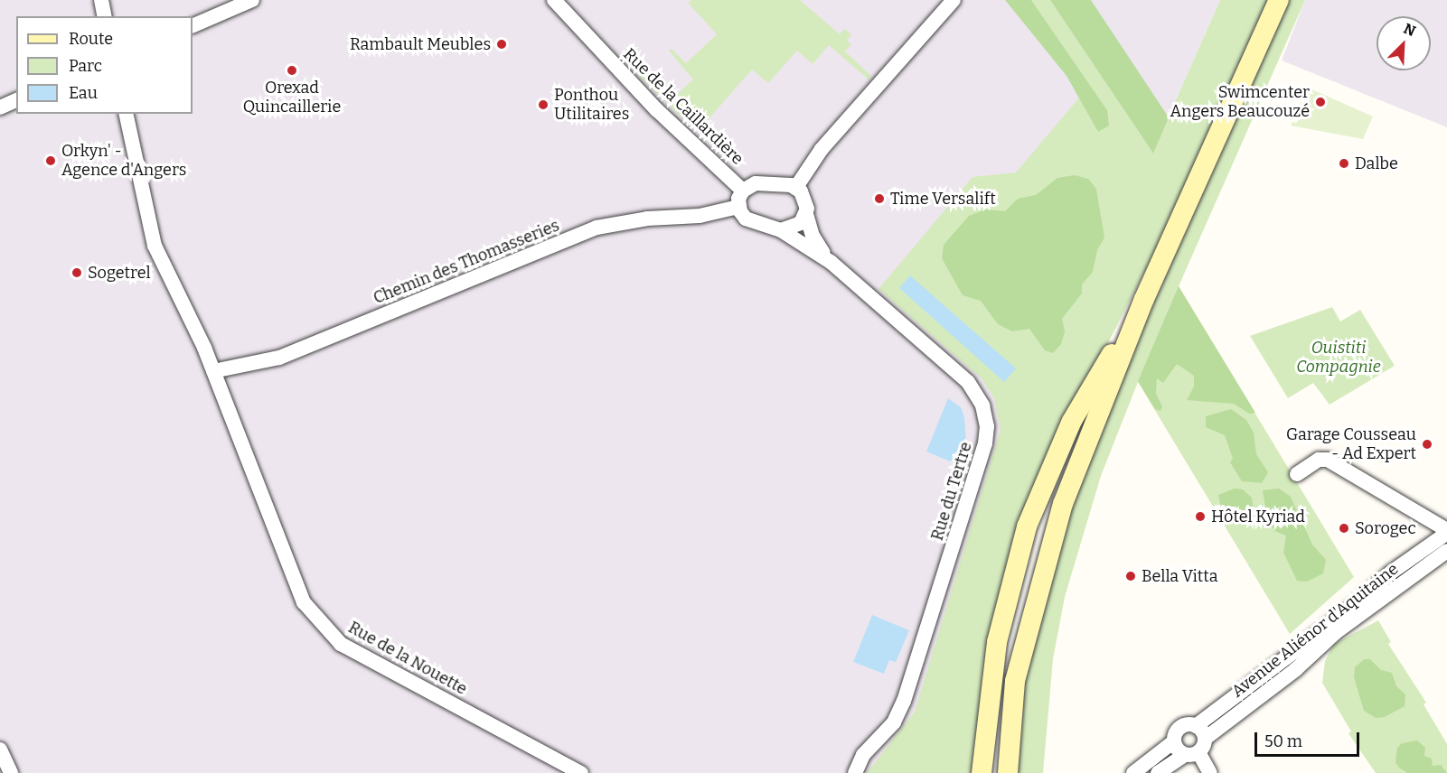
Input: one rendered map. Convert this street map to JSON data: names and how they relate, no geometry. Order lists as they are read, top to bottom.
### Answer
{
  "streets": {
    "street": [
      "Rue de la Caillardière",
      "Chemin des Thomasseries",
      "Rue du Tertre",
      "Avenue Aliénor d'Aquitaine",
      "Rue de la Nouette"
    ]
  },
  "crossings": [
    ["Rue de la Caillardière", "Chemin des Thomasseries"],
    ["Rue de la Caillardière", "Rue du Tertre"],
    ["Chemin des Thomasseries", "Rue du Tertre"],
    ["Chemin des Thomasseries", "Rue de la Nouette"]
  ],
  "parks": ["Ouistiti Compagnie"],
  "places": [
    "Rambault Meubles",
    "Orexad Quincaillerie",
    "Swimcenter Angers Beaucouzé",
    "Ponthou Utilitaires",
    "Orkyn' - Agence d'Angers",
    "Dalbe",
    "Time Versalift",
    "Sogetrel",
    "Garage Cousseau - Ad Expert",
    "Hôtel Kyriad",
    "Sorogec",
    "Bella Vitta"
  ],
  "legend": ["Route", "Parc", "Eau"],
  "scale_bar": "50 m",
  "north": "top right"
}
